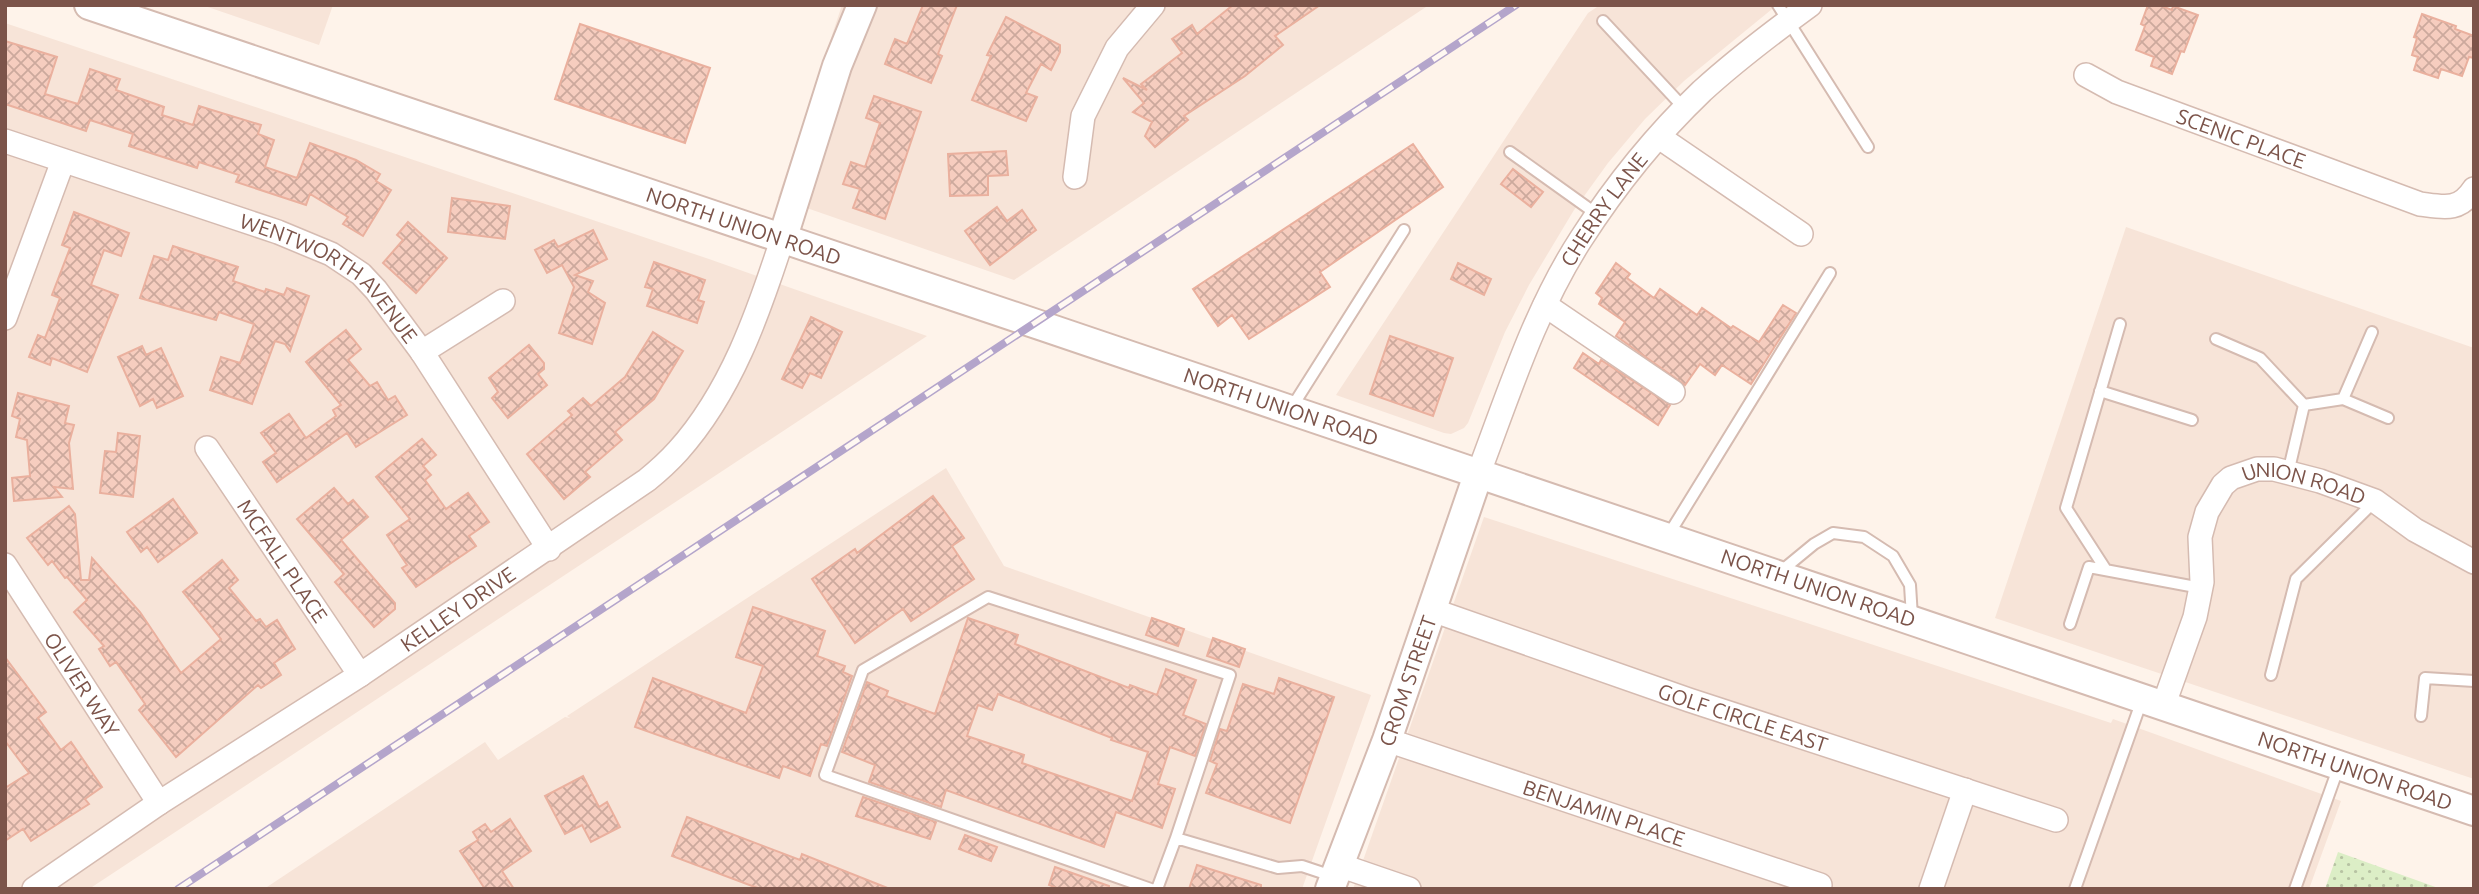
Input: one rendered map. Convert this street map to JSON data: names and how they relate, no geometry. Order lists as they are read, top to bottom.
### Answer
{
  "streets": {
    "street": [
      "SCENIC PLACE",
      "CHERRY LANE",
      "NORTH UNION ROAD",
      "WENTWORTH AVENUE",
      "UNION ROAD",
      "MCFALL PLACE",
      "KELLEY DRIVE",
      "CROM STREET",
      "OLIVER WAY",
      "GOLF CIRCLE EAST",
      "BENJAMIN PLACE"
    ]
  },
  "crossings": [
    ["CHERRY LANE", "NORTH UNION ROAD"],
    ["CHERRY LANE", "CROM STREET"],
    ["NORTH UNION ROAD", "UNION ROAD"],
    ["NORTH UNION ROAD", "KELLEY DRIVE"],
    ["NORTH UNION ROAD", "CROM STREET"],
    ["WENTWORTH AVENUE", "KELLEY DRIVE"],
    ["MCFALL PLACE", "KELLEY DRIVE"],
    ["KELLEY DRIVE", "OLIVER WAY"],
    ["CROM STREET", "GOLF CIRCLE EAST"],
    ["CROM STREET", "BENJAMIN PLACE"]
  ]
}
